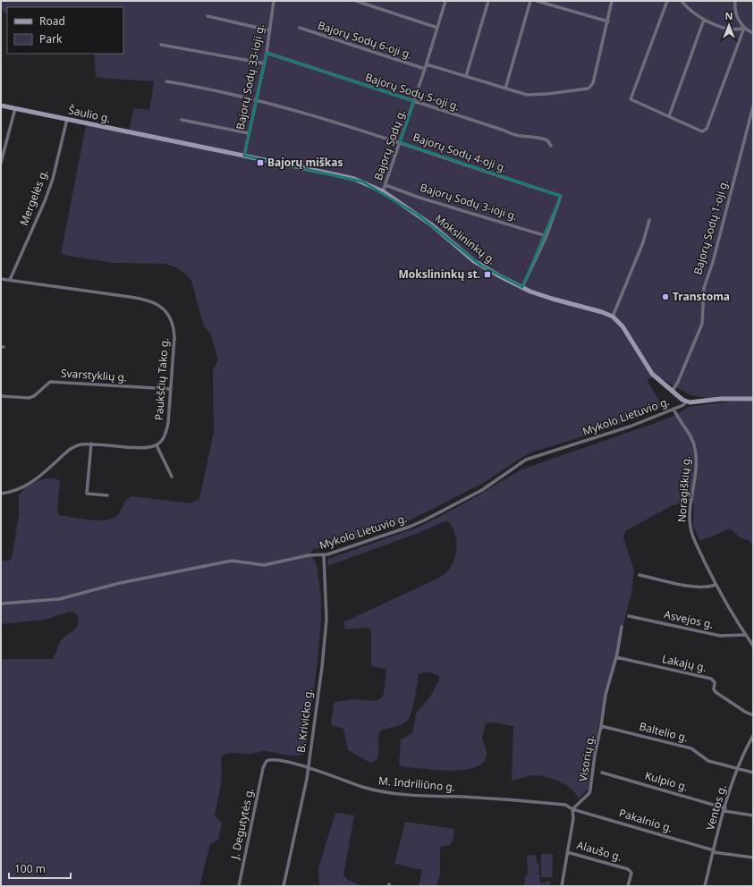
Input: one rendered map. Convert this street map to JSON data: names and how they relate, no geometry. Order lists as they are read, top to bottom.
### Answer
{
  "streets": {
    "street": [
      "Bajorų Sodų 6-oji g.",
      "Bajorų Sodų 33-ioji g.",
      "Bajorų Sodų 5-oji g.",
      "Šaulio g.",
      "Bajorų Sodų g.",
      "Bajorų Sodų 4-oji g.",
      "Mergelės g.",
      "Bajorų Sodų 3-ioji g.",
      "Bajorų Sodų 1-oji g.",
      "Mokslininkų g.",
      "Svarstyklių g.",
      "Paukščių Tako g.",
      "Mykolo Lietuvio g.",
      "Noragiškių g.",
      "Asvejos g.",
      "Lakajų g.",
      "B. Krivicko g.",
      "Baltelio g.",
      "Visorių g.",
      "Kulpio g.",
      "M. Indriliūno g.",
      "Ventos g.",
      "Pakalnio g.",
      "J. Degutytės g.",
      "Alaušo g."
    ]
  },
  "crossings": [
    ["Bajorų Sodų 6-oji g.", "Bajorų Sodų g."],
    ["Bajorų Sodų 33-ioji g.", "Bajorų Sodų 5-oji g."],
    ["Bajorų Sodų 33-ioji g.", "Bajorų Sodų 4-oji g."],
    ["Bajorų Sodų 33-ioji g.", "Mokslininkų g."],
    ["Bajorų Sodų 5-oji g.", "Bajorų Sodų g."],
    ["Šaulio g.", "Mergelės g."],
    ["Šaulio g.", "Mokslininkų g."],
    ["Bajorų Sodų g.", "Bajorų Sodų 4-oji g."],
    ["Bajorų Sodų g.", "Bajorų Sodų 3-ioji g."],
    ["Bajorų Sodų g.", "Mokslininkų g."],
    ["Bajorų Sodų 4-oji g.", "Bajorų Sodų 3-ioji g."],
    ["Bajorų Sodų 4-oji g.", "Mokslininkų g."],
    ["Mergelės g.", "Paukščių Tako g."],
    ["Bajorų Sodų 1-oji g.", "Mokslininkų g."],
    ["Mokslininkų g.", "Mykolo Lietuvio g."],
    ["Svarstyklių g.", "Paukščių Tako g."],
    ["Mykolo Lietuvio g.", "Noragiškių g."],
    ["Mykolo Lietuvio g.", "B. Krivicko g."],
    ["Noragiškių g.", "Asvejos g."],
    ["Lakajų g.", "Visorių g."],
    ["B. Krivicko g.", "M. Indriliūno g."],
    ["Baltelio g.", "Visorių g."],
    ["Baltelio g.", "Ventos g."],
    ["Visorių g.", "M. Indriliūno g."],
    ["Visorių g.", "Pakalnio g."],
    ["Kulpio g.", "Ventos g."],
    ["M. Indriliūno g.", "Pakalnio g."],
    ["M. Indriliūno g.", "J. Degutytės g."],
    ["Ventos g.", "Pakalnio g."]
  ],
  "places": {
    "transit": ["Bajorų miškas", "Mokslininkų st."],
    "other": ["Transtoma"]
  },
  "legend": ["Road", "Park"],
  "scale_bar": "100 m",
  "north": "top"
}
